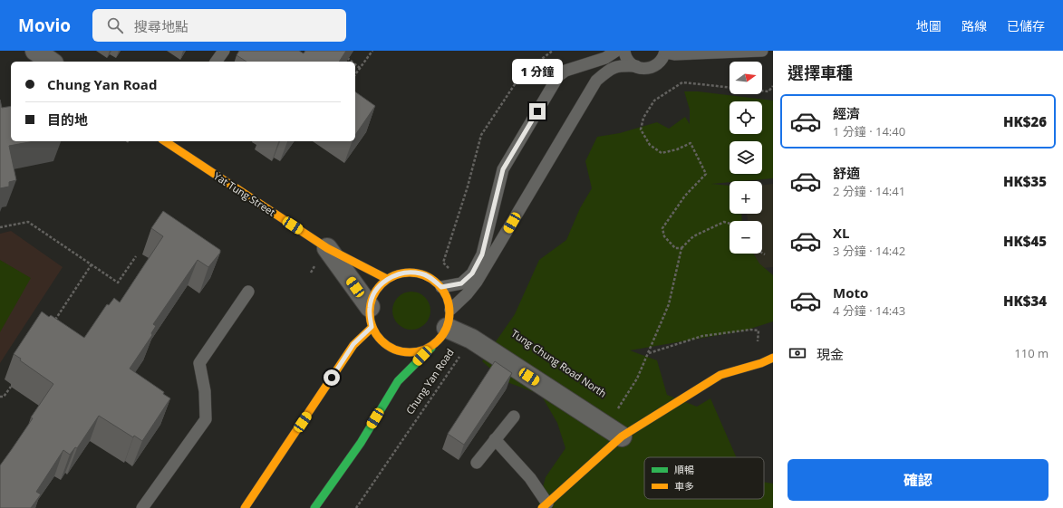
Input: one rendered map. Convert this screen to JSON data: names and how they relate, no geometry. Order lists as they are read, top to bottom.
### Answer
{
  "streets": {
    "street": ["Yat Tung Street", "Chung Yan Road"],
    "path": ["Tung Chung Road North"]
  },
  "crossings": [
    ["Yat Tung Street", "Chung Yan Road"]
  ],
  "legend": ["順暢", "車多"],
  "north": "right",
  "page": {
    "header": "Movio",
    "search": "搜尋地點",
    "nav": ["地圖", "路線", "已儲存"],
    "heading": "選擇車種",
    "bubble": "1 分鐘",
    "map_buttons": ["+", "−"],
    "banner": ["Chung Yan Road", "目的地"],
    "list": [
      {
        "name": "經濟",
        "note": "1 分鐘 · 14:40",
        "value": "HK$26"
      },
      {
        "name": "舒適",
        "note": "2 分鐘 · 14:41",
        "value": "HK$35"
      },
      {
        "name": "XL",
        "note": "3 分鐘 · 14:42",
        "value": "HK$45"
      },
      {
        "name": "Moto",
        "note": "4 分鐘 · 14:43",
        "value": "HK$34"
      }
    ],
    "pay": ["現金", "110 m"],
    "buttons": "確認"
  }
}
